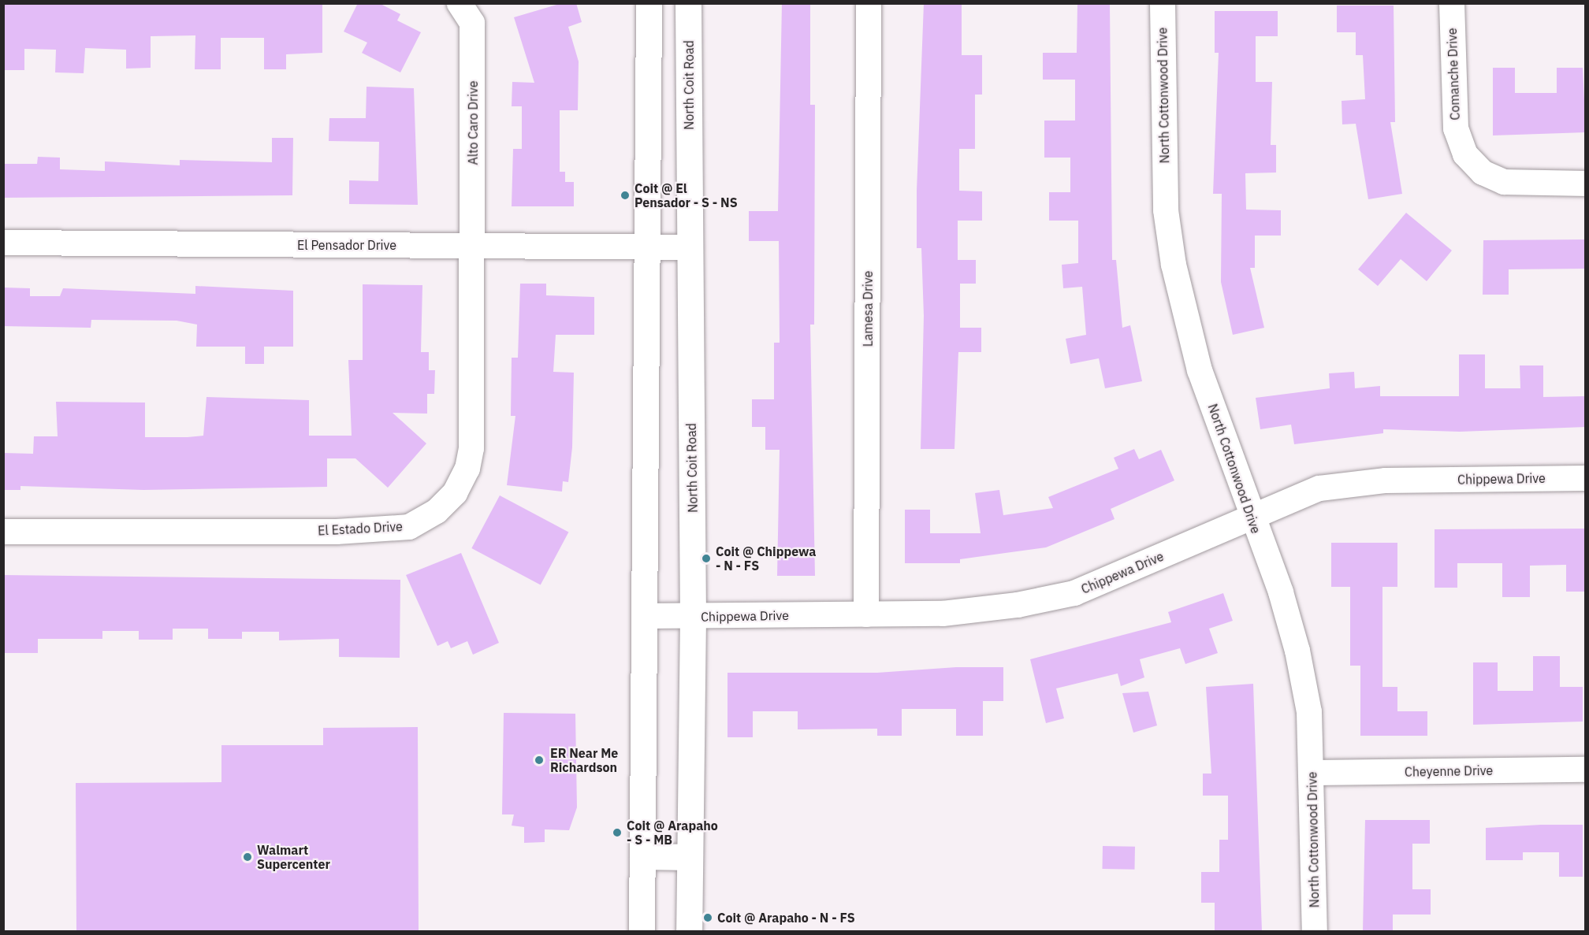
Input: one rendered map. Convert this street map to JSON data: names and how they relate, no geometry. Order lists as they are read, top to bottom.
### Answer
{
  "streets": {
    "main road": ["North Coit Road"],
    "street": [
      "Comanche Drive",
      "North Cottonwood Drive",
      "Alto Caro Drive",
      "El Pensador Drive",
      "Lamesa Drive",
      "Chippewa Drive",
      "El Estado Drive",
      "Cheyenne Drive"
    ]
  },
  "crossings": [
    ["North Coit Road", "El Pensador Drive"],
    ["North Coit Road", "Chippewa Drive"],
    ["North Cottonwood Drive", "Chippewa Drive"],
    ["North Cottonwood Drive", "Cheyenne Drive"],
    ["Alto Caro Drive", "El Pensador Drive"],
    ["Alto Caro Drive", "El Estado Drive"],
    ["El Pensador Drive", "El Estado Drive"],
    ["Lamesa Drive", "Chippewa Drive"]
  ],
  "places": [
    "Coit @ El Pensador - S - NS",
    "Coit @ Chippewa - N - FS",
    "ER Near Me Richardson",
    "Coit @ Arapaho - S - MB",
    "Walmart Supercenter",
    "Coit @ Arapaho - N - FS"
  ]
}
